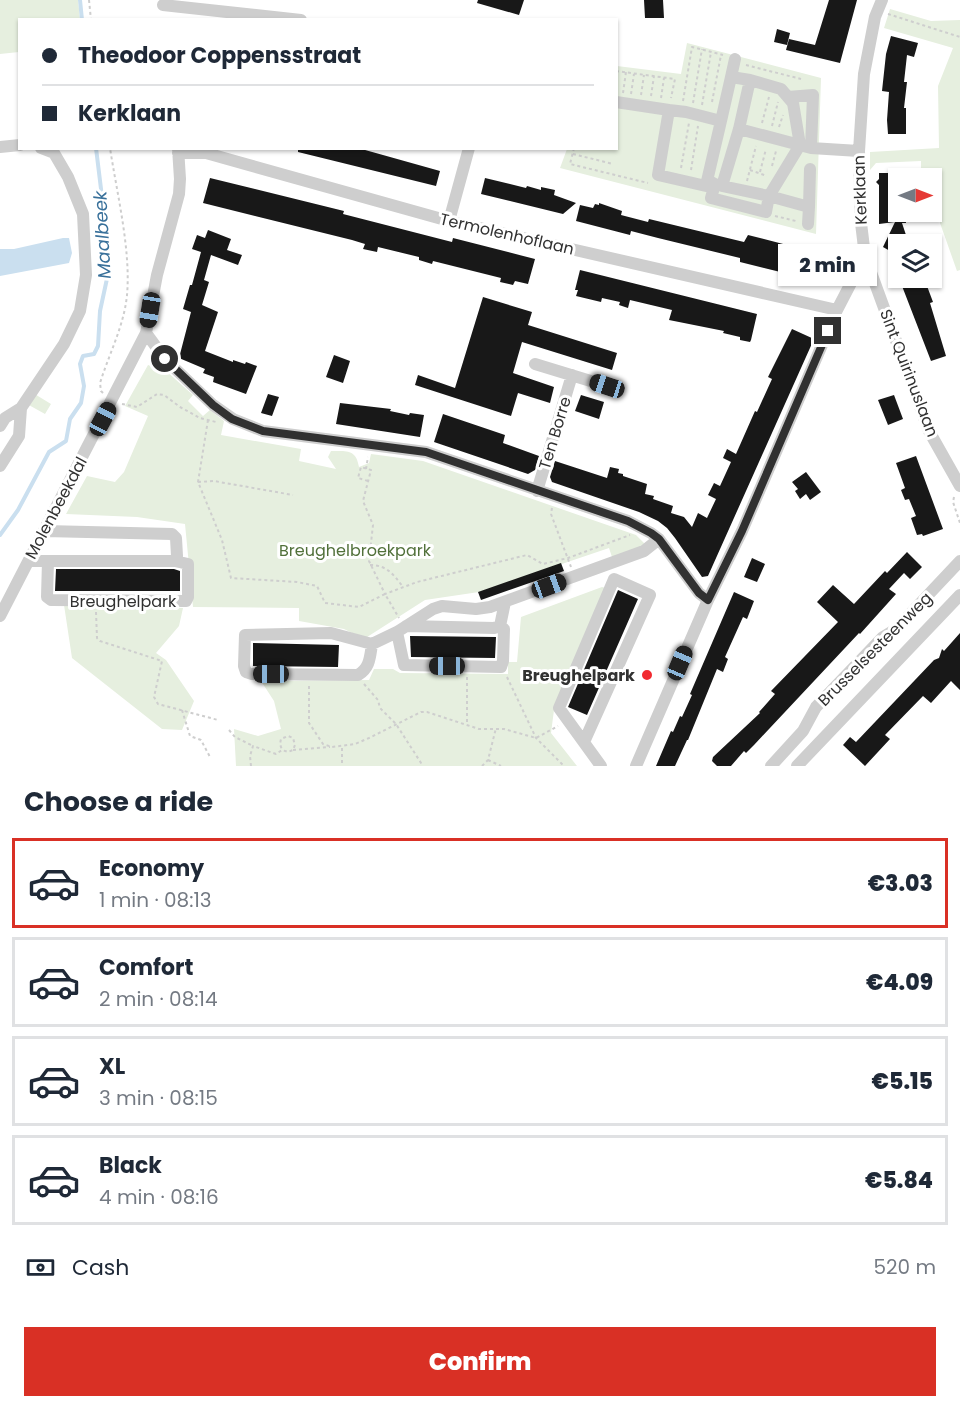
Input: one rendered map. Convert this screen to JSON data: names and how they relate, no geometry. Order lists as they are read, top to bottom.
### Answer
{
  "streets": {
    "street": [
      "Kerklaan",
      "Termolenhoflaan",
      "Sint Quirinuslaan",
      "Ten Borre",
      "Molenbeekdal",
      "Breughelpark",
      "Brusselsesteenweg"
    ]
  },
  "crossings": [
    ["Kerklaan", "Sint Quirinuslaan"],
    ["Termolenhoflaan", "Molenbeekdal"],
    ["Molenbeekdal", "Breughelpark"]
  ],
  "water": ["Maalbeek"],
  "parks": ["Breughelbroekpark"],
  "places": ["Breughelpark"],
  "north": "right",
  "page": {
    "banner": ["Theodoor Coppensstraat", "Kerklaan"],
    "bubble": "2 min",
    "heading": "Choose a ride",
    "list": [
      {
        "name": "Economy",
        "note": "1 min · 08:13",
        "value": "€3.03"
      },
      {
        "name": "Comfort",
        "note": "2 min · 08:14",
        "value": "€4.09"
      },
      {
        "name": "XL",
        "note": "3 min · 08:15",
        "value": "€5.15"
      },
      {
        "name": "Black",
        "note": "4 min · 08:16",
        "value": "€5.84"
      }
    ],
    "pay": ["Cash", "520 m"],
    "buttons": "Confirm"
  }
}
